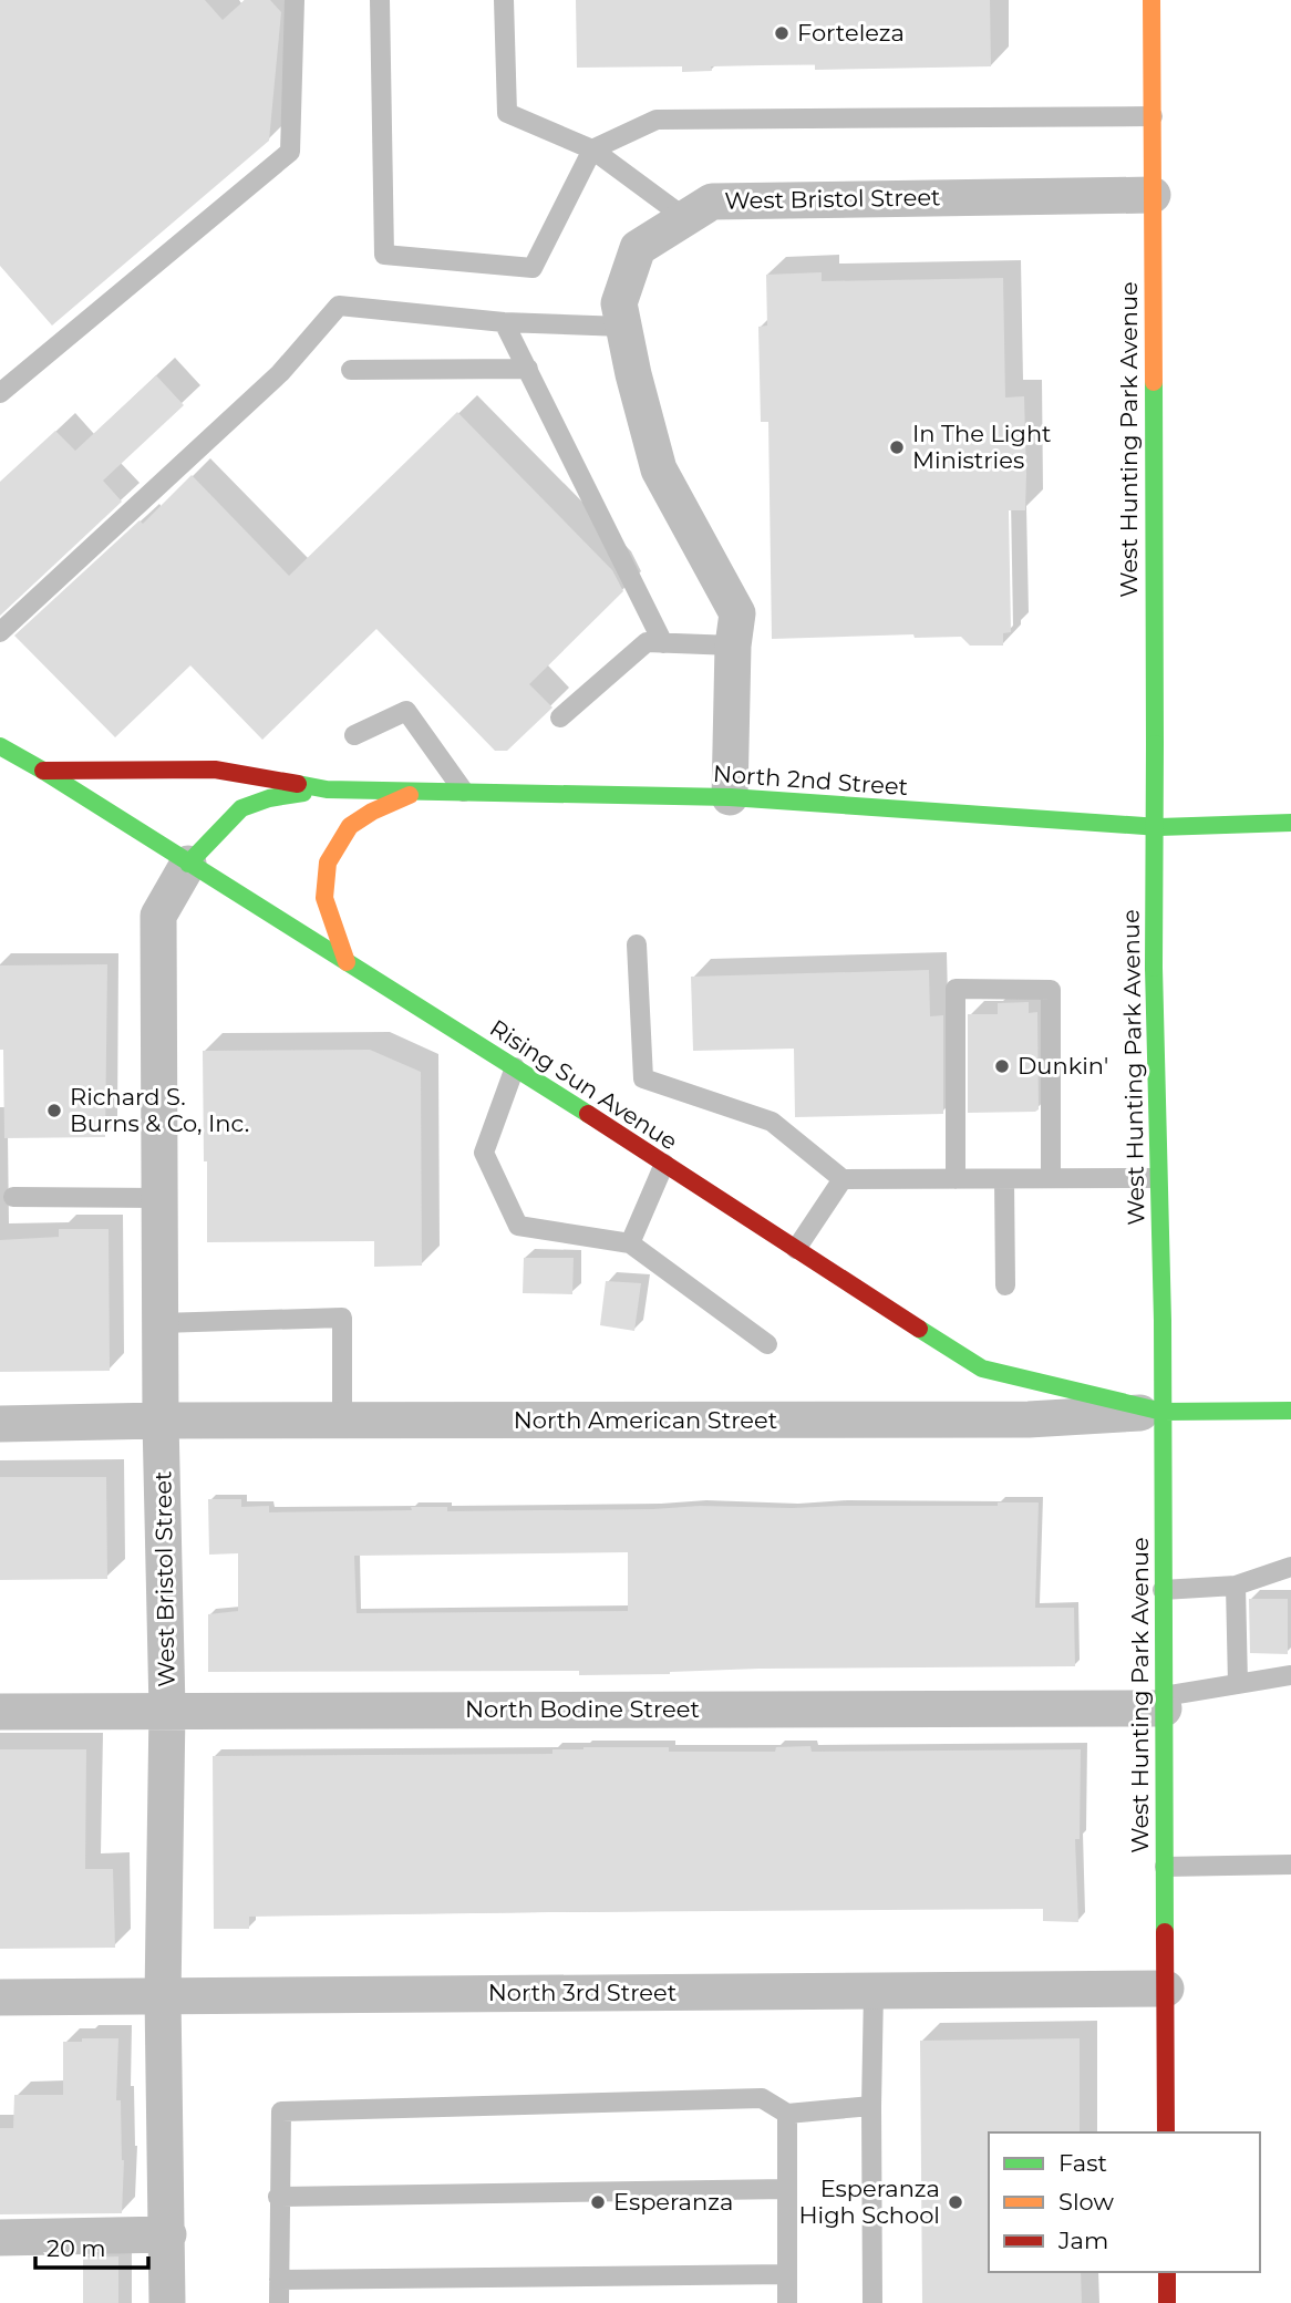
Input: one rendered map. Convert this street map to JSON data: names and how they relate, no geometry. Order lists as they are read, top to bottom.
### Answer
{
  "streets": {
    "street": [
      "West Bristol Street",
      "West Hunting Park Avenue",
      "North 2nd Street",
      "Rising Sun Avenue",
      "North American Street",
      "North Bodine Street",
      "North 3rd Street"
    ]
  },
  "crossings": [
    ["West Bristol Street", "West Hunting Park Avenue"],
    ["West Bristol Street", "North 2nd Street"],
    ["West Bristol Street", "Rising Sun Avenue"],
    ["West Bristol Street", "North American Street"],
    ["West Bristol Street", "North Bodine Street"],
    ["West Bristol Street", "North 3rd Street"],
    ["West Hunting Park Avenue", "Rising Sun Avenue"],
    ["West Hunting Park Avenue", "North American Street"],
    ["West Hunting Park Avenue", "North Bodine Street"],
    ["West Hunting Park Avenue", "North 3rd Street"],
    ["North 2nd Street", "Rising Sun Avenue"],
    ["Rising Sun Avenue", "North American Street"]
  ],
  "places": [
    "Forteleza",
    "In The Light Ministries",
    "Dunkin'",
    "Richard S. Burns & Co, Inc.",
    "Esperanza",
    "Esperanza High School"
  ],
  "legend": ["Fast", "Slow", "Jam"],
  "scale_bar": "20 m"
}
